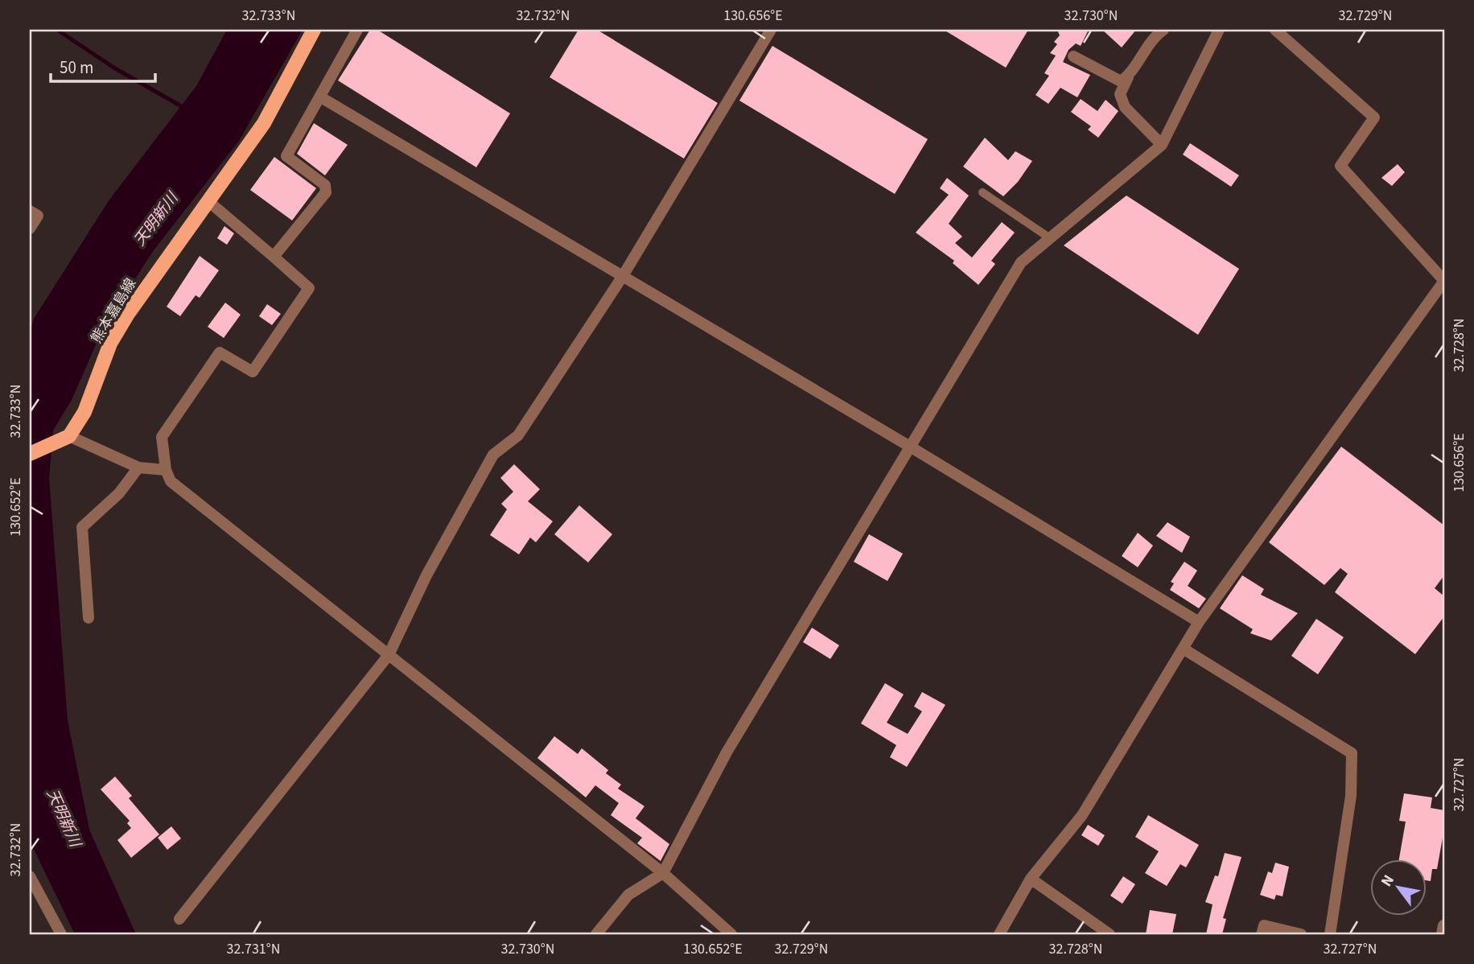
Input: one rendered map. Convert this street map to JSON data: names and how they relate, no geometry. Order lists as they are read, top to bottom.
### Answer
{
  "streets": {
    "main road": ["熊本嘉島線"]
  },
  "water": ["天明新川"],
  "scale_bar": "50 m",
  "north": "top left",
  "coordinates": [
    "32.733°N",
    "32.732°N",
    "130.656°E",
    "32.730°N",
    "32.729°N",
    "32.728°N",
    "130.652°E",
    "32.727°N",
    "32.731°N"
  ]
}
